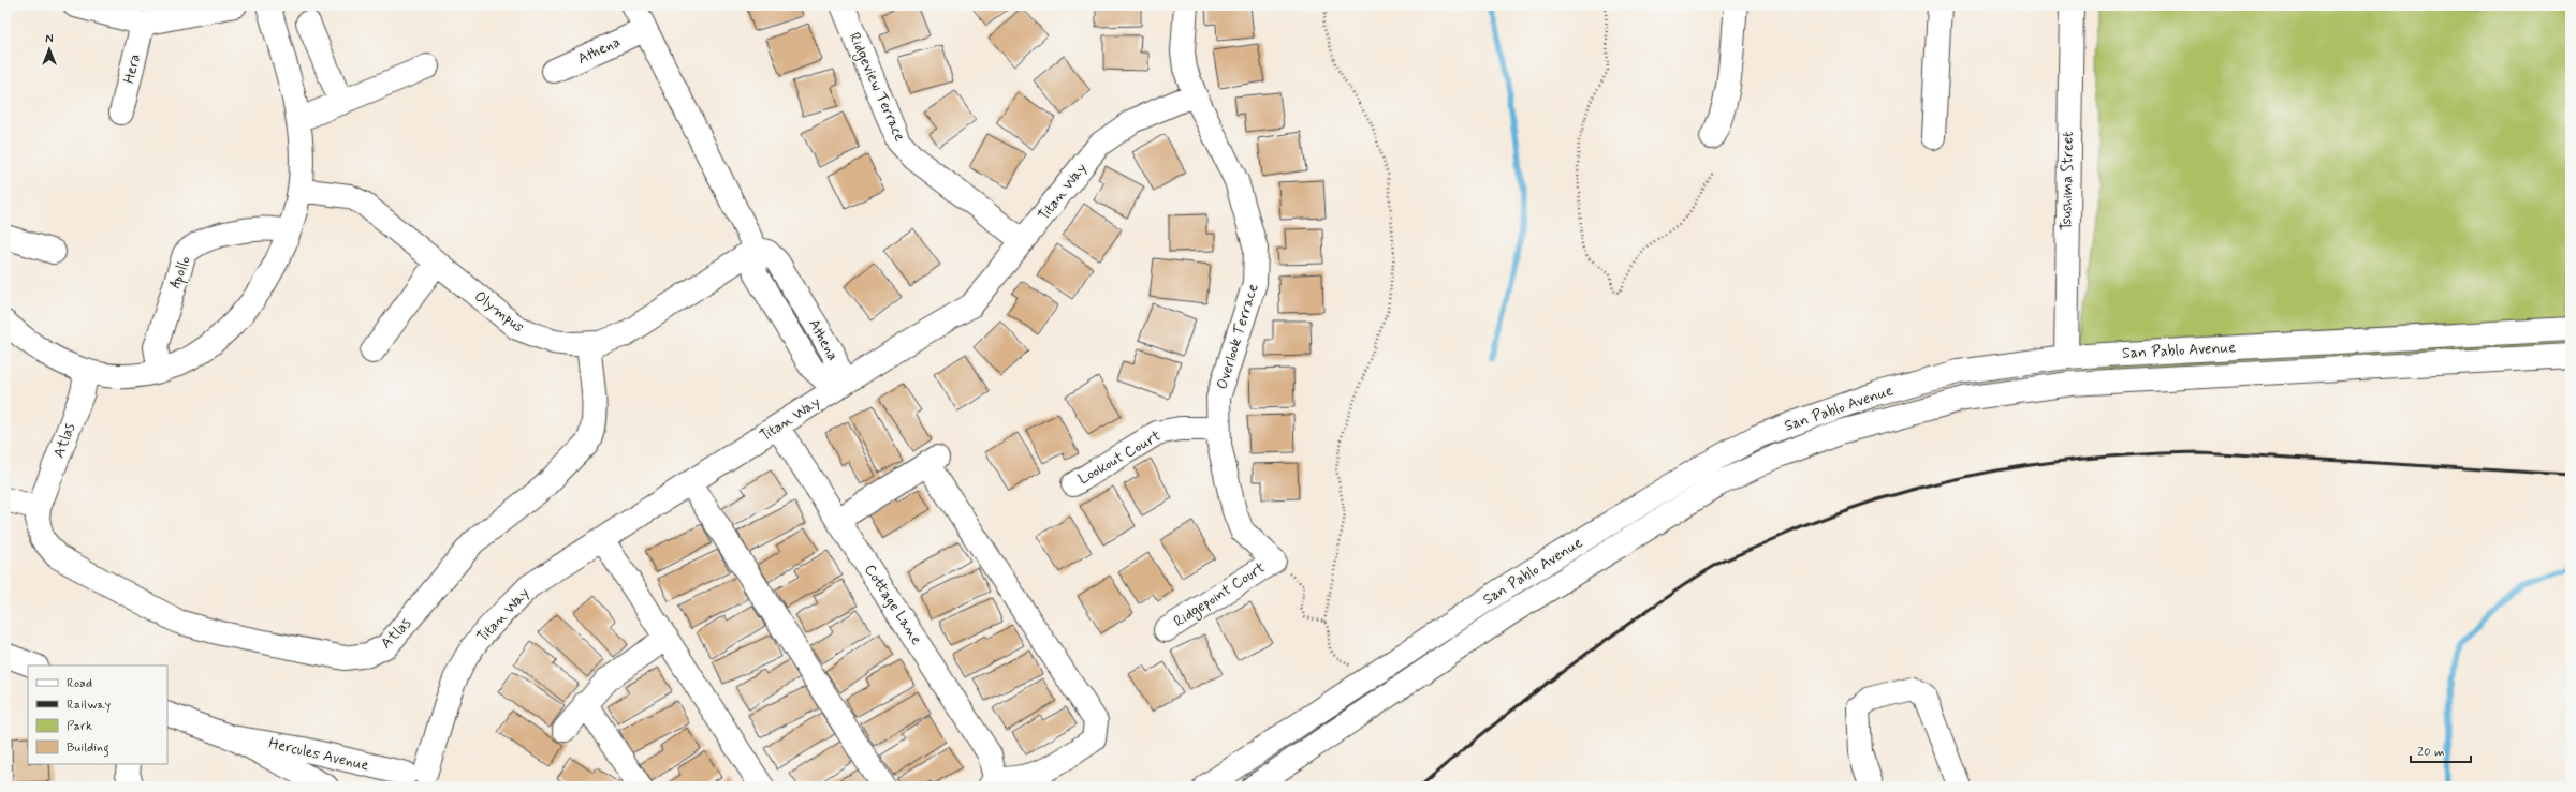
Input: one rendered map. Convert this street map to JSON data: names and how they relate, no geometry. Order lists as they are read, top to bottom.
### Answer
{
  "streets": {
    "street": [
      "Athena",
      "Hera",
      "Ridgeview Terrace",
      "Tsushima Street",
      "Titan Way",
      "Apollo",
      "Olympus",
      "Overlook Terrace",
      "San Pablo Avenue",
      "Atlas",
      "Lookout Court",
      "Ridgepoint Court",
      "Cottage Lane",
      "Hercules Avenue"
    ]
  },
  "crossings": [
    ["Athena", "Titan Way"],
    ["Athena", "Olympus"],
    ["Ridgeview Terrace", "Titan Way"],
    ["Tsushima Street", "San Pablo Avenue"],
    ["Titan Way", "Overlook Terrace"],
    ["Titan Way", "Cottage Lane"],
    ["Titan Way", "Hercules Avenue"],
    ["Olympus", "Atlas"],
    ["Overlook Terrace", "Lookout Court"],
    ["Overlook Terrace", "Ridgepoint Court"]
  ],
  "legend": [
    "Road",
    "Railway",
    "Park",
    "Building"
  ],
  "scale_bar": "20 m",
  "north": "top"
}
